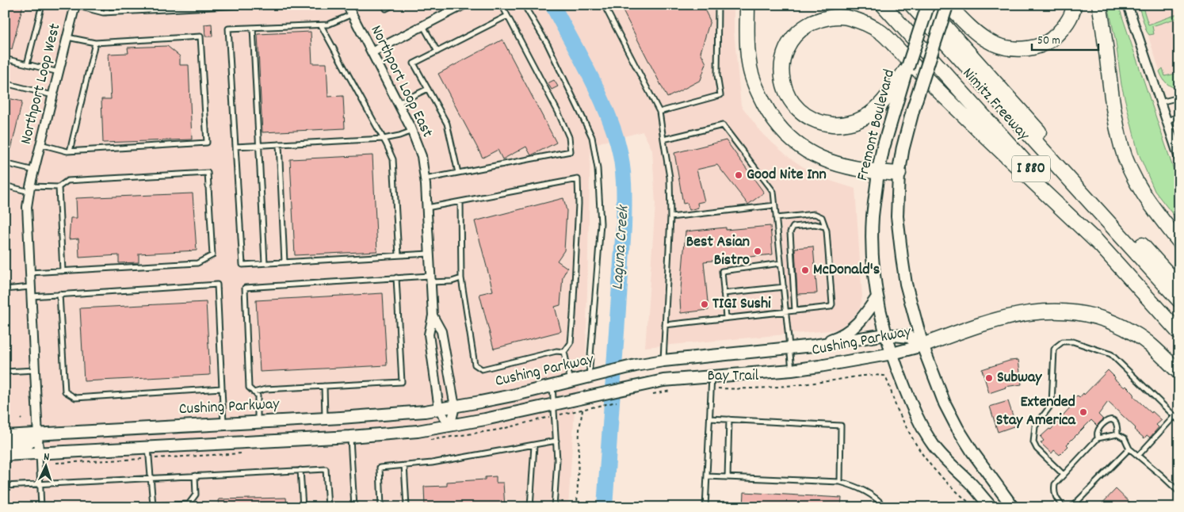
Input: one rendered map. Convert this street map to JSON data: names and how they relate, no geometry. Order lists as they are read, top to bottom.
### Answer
{
  "streets": {
    "highway": ["Nimitz Freeway", "I 880"],
    "main road": ["Fremont Boulevard", "Cushing Parkway"],
    "street": ["Northport Loop East", "Northport Loop West"],
    "path": ["Bay Trail"]
  },
  "crossings": [
    ["Northport Loop East", "Cushing Parkway"],
    ["Northport Loop West", "Cushing Parkway"],
    ["Nimitz Freeway", "Fremont Boulevard"],
    ["Fremont Boulevard", "Cushing Parkway"]
  ],
  "water": ["Laguna Creek"],
  "places": [
    "Good Nite Inn",
    "Best Asian Bistro",
    "McDonald's",
    "TIGI Sushi",
    "Subway",
    "Extended Stay America"
  ],
  "scale_bar": "50 m",
  "north": "top"
}
